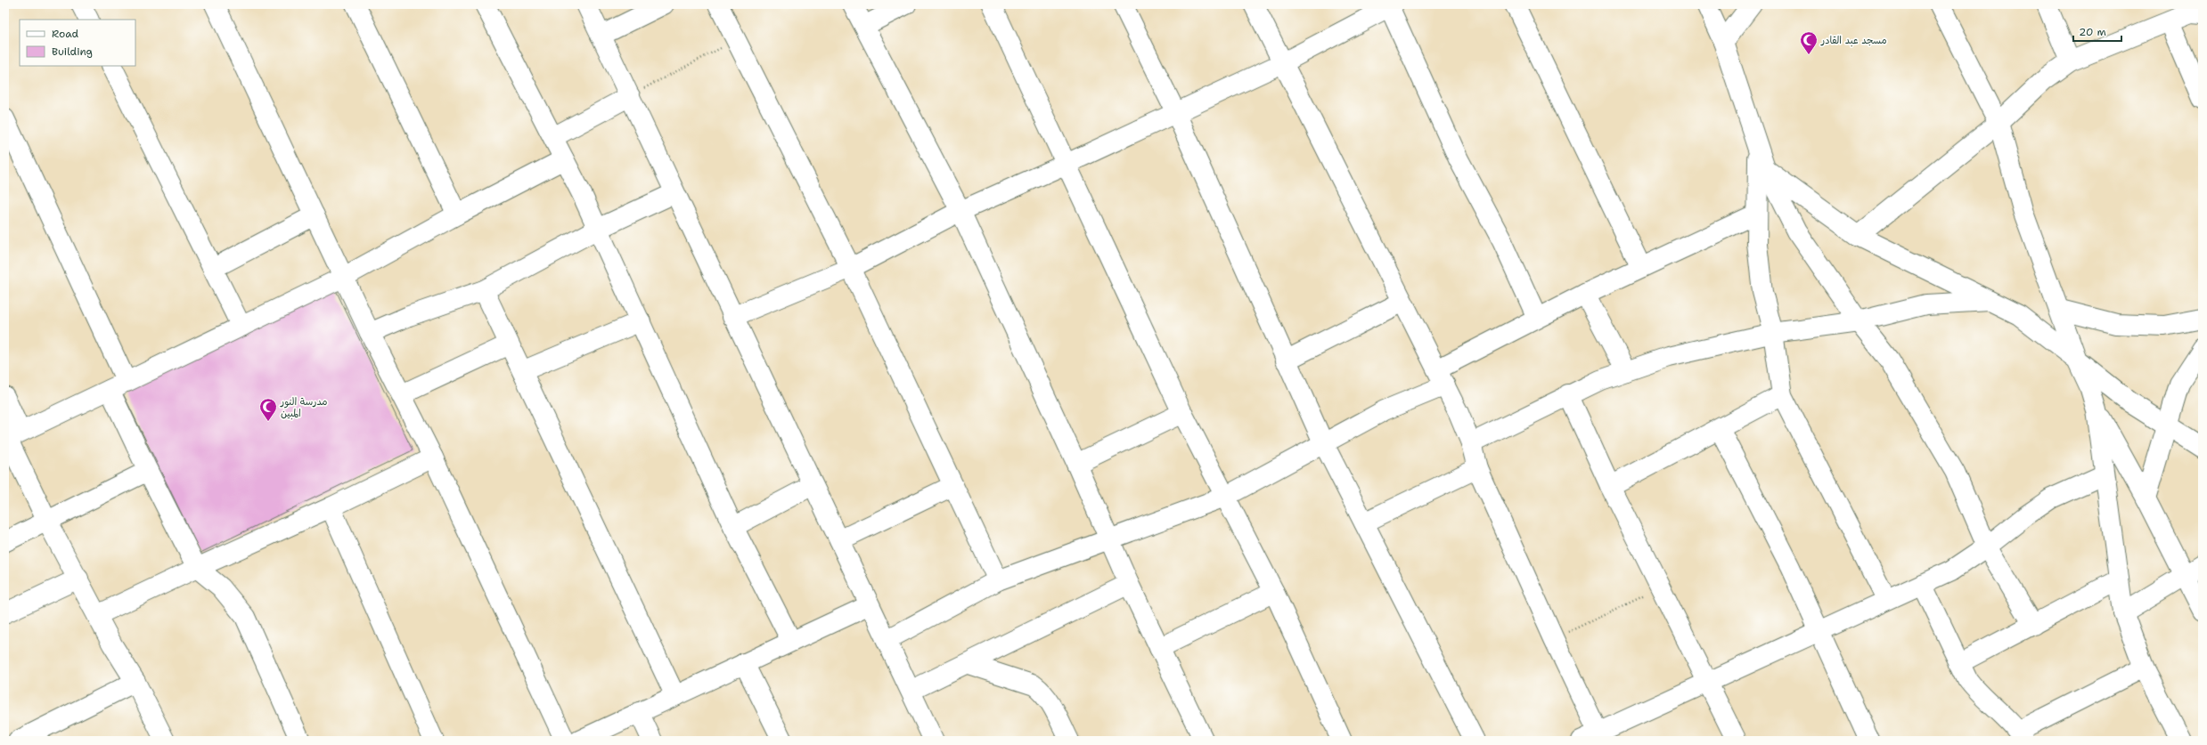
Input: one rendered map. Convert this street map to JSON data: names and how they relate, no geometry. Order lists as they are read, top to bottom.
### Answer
{
  "places": {
    "mosque": ["مسجد عبد القادر", "مدرسة النور المبين"]
  },
  "legend": ["Road", "Building"],
  "scale_bar": "20 m"
}
